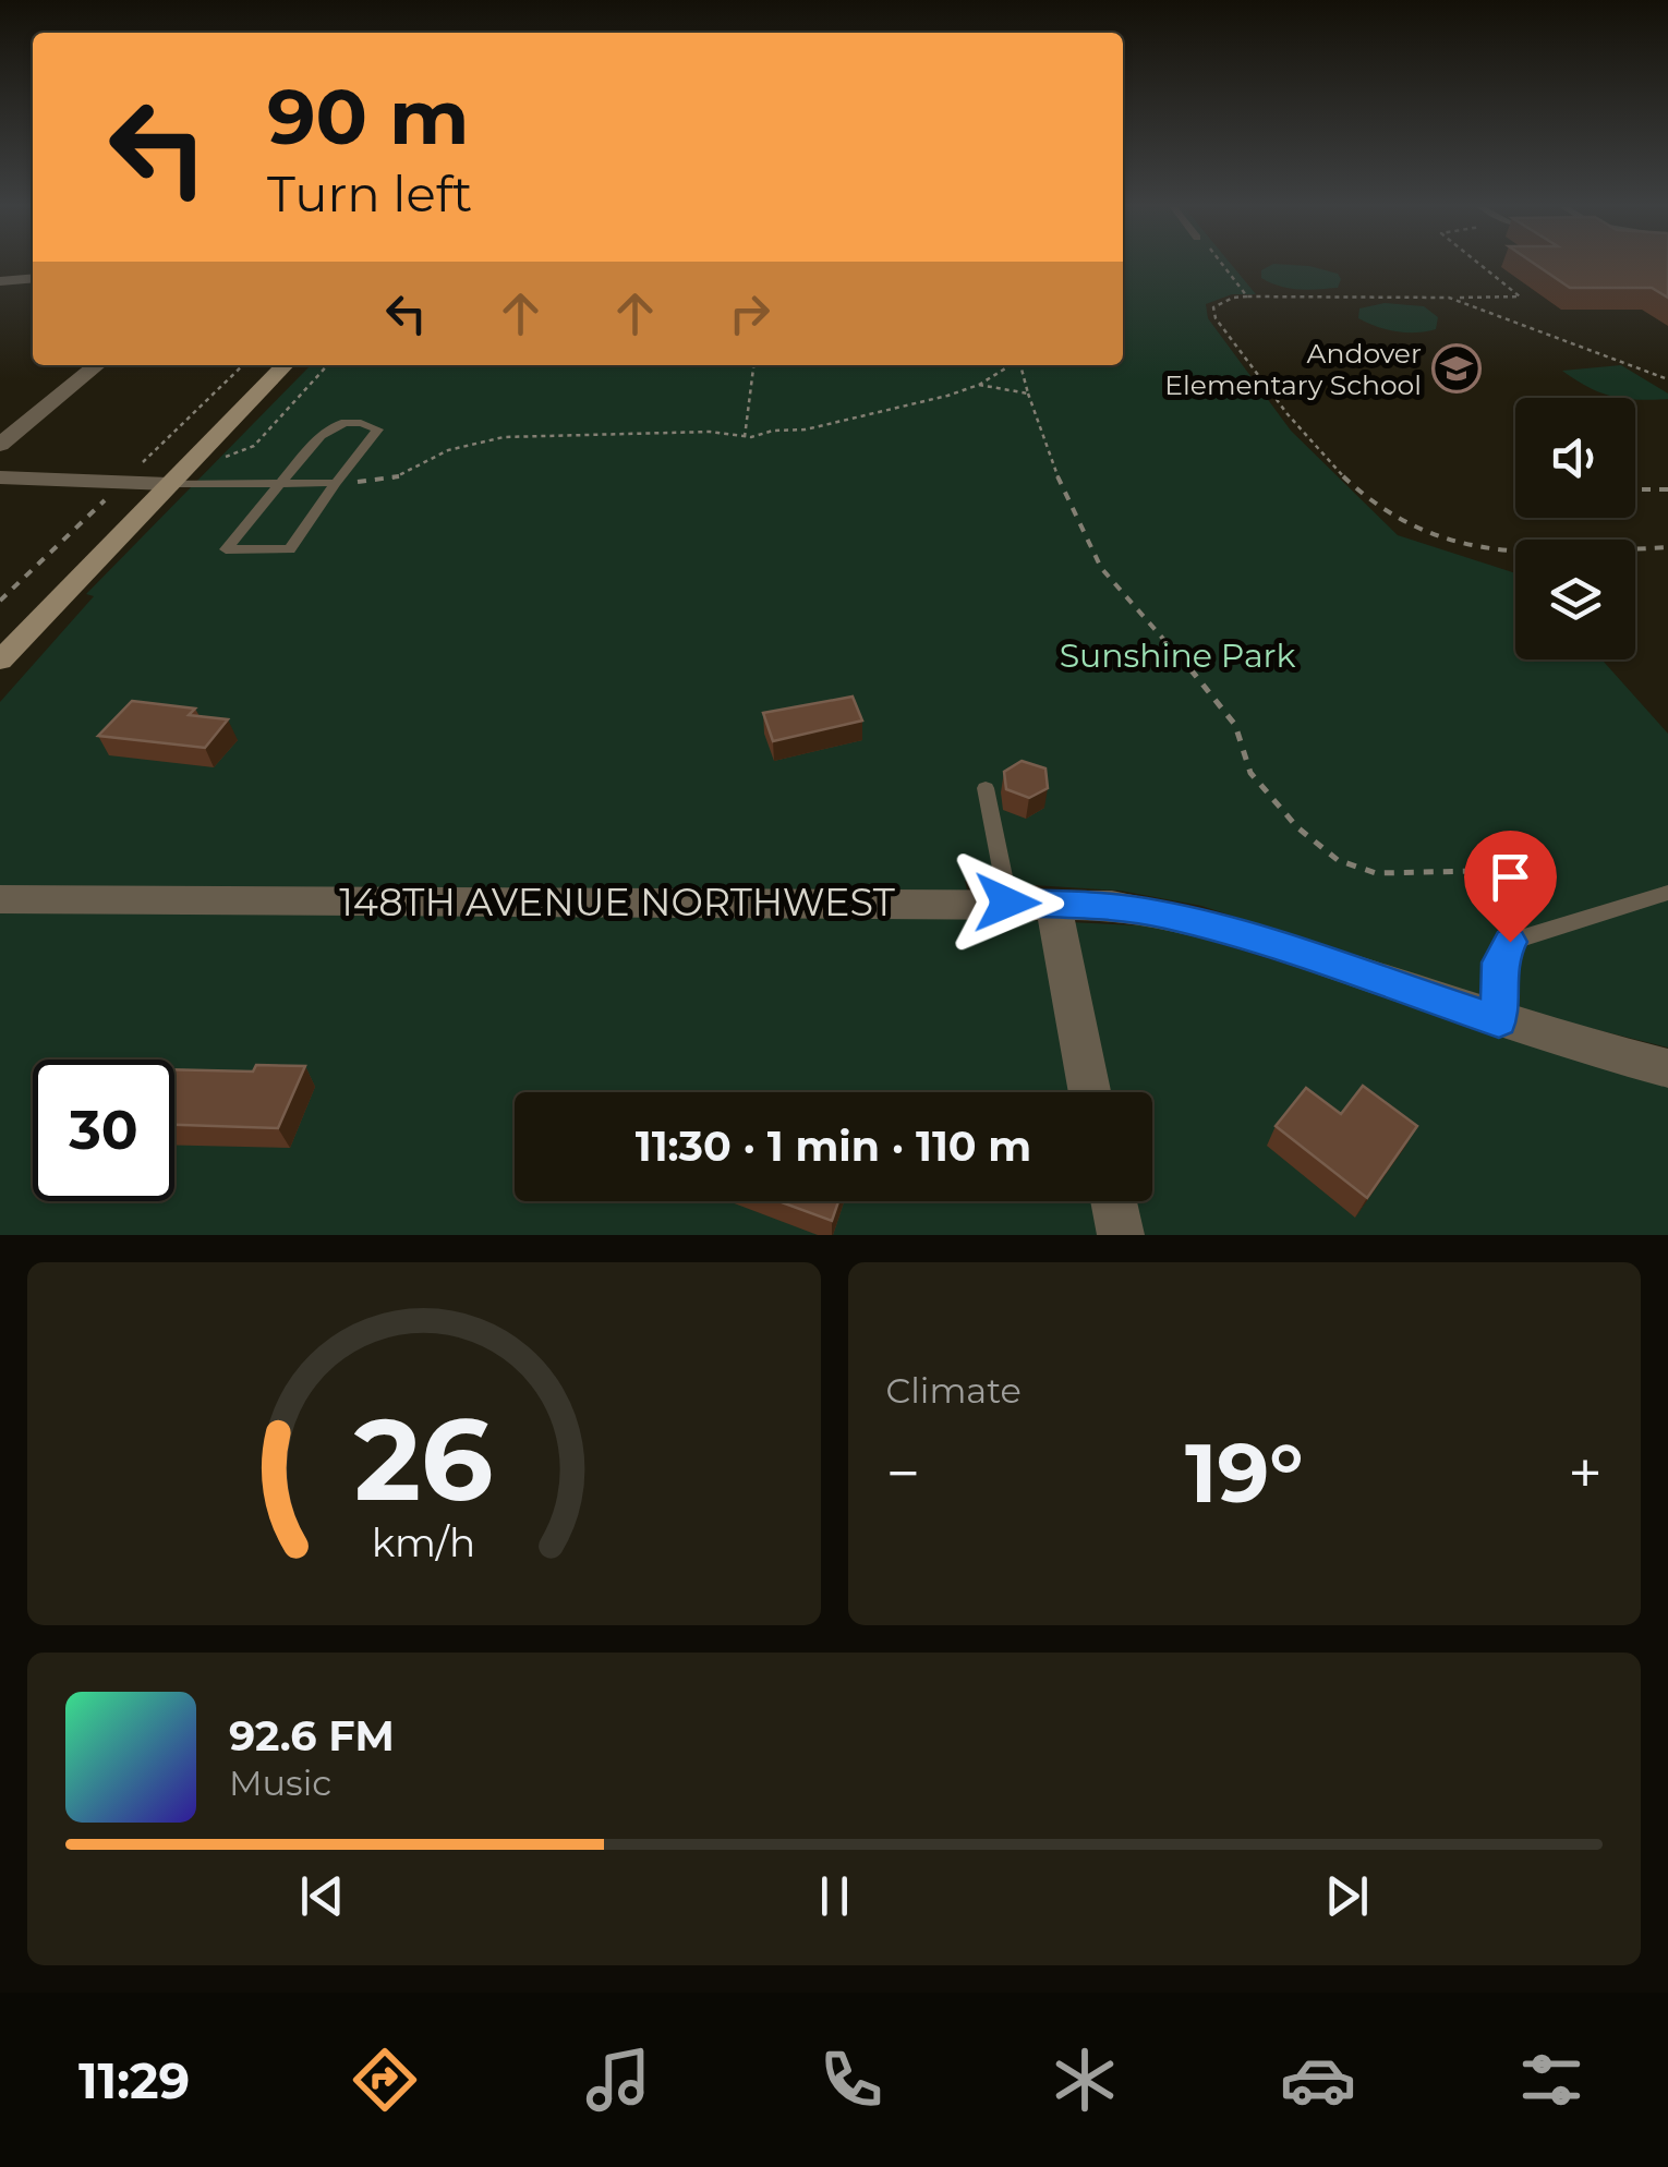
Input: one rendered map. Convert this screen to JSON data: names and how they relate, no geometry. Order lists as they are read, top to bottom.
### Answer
{
  "streets": {
    "street": ["148TH AVENUE NORTHWEST"]
  },
  "parks": ["Sunshine Park"],
  "places": {
    "school or university": ["Andover Elementary School"]
  },
  "page": {
    "turn": ["90 m", "Turn left"],
    "limit": "30",
    "trip": "11:30 · 1 min · 110 m",
    "tile": "Climate",
    "heat": ["−", "19°", "+"],
    "song": ["92.6 FM", "Music"],
    "tabs": "11:29",
    "gauge": ["26", "km/h"]
  }
}
